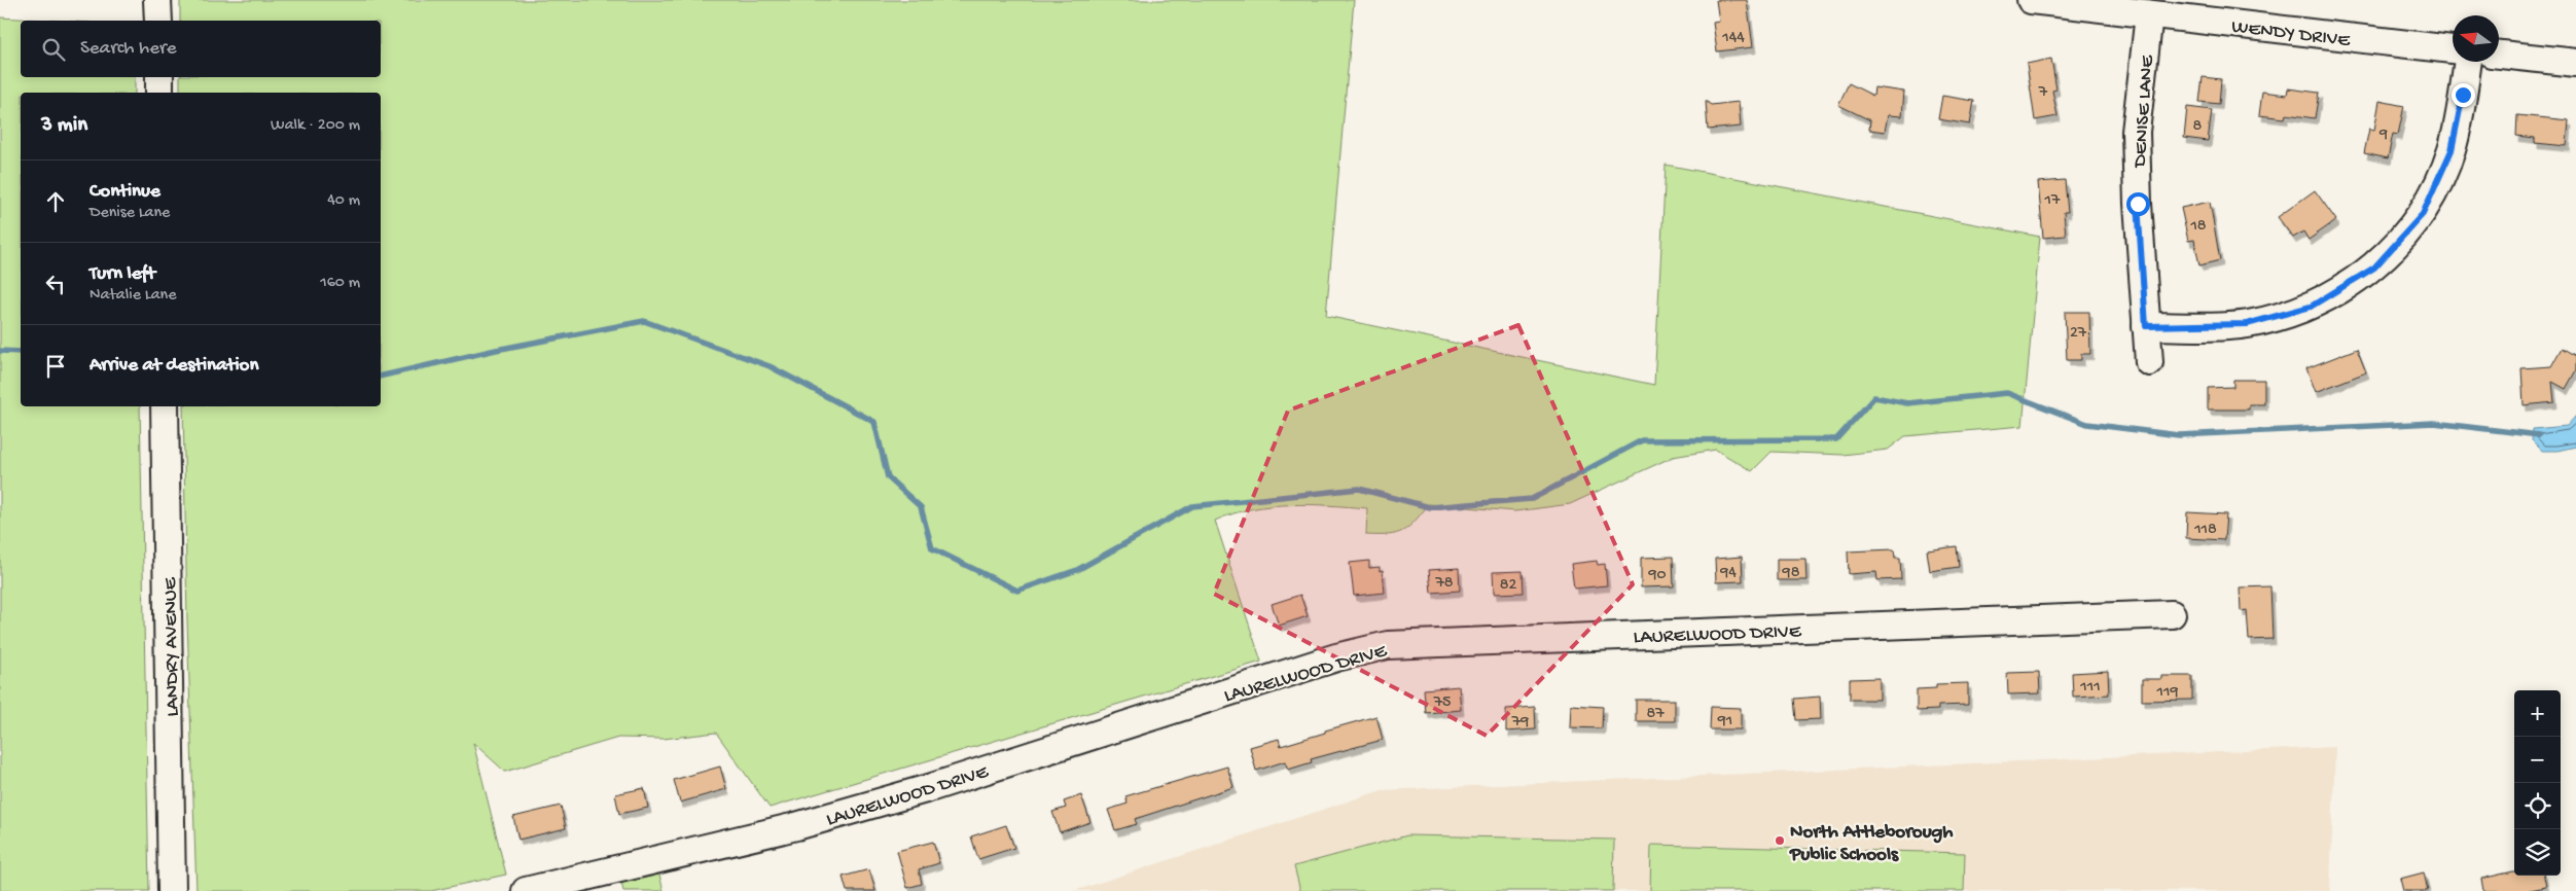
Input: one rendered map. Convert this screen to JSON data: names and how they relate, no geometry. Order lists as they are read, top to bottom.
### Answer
{
  "streets": {
    "street": [
      "WENDY DRIVE",
      "DENISE LANE",
      "LAURELWOOD DRIVE",
      "LANDRY AVENUE"
    ]
  },
  "crossings": [
    ["WENDY DRIVE", "DENISE LANE"]
  ],
  "places": ["North Attleborough Public Schools"],
  "house_numbers": [
    "144",
    "7",
    "8",
    "9",
    "17",
    "18",
    "27",
    "118",
    "94",
    "98",
    "90",
    "78",
    "82",
    "111",
    "119",
    "75",
    "87",
    "91",
    "79"
  ],
  "north": "left",
  "page": {
    "search": "Search here",
    "heading": ["3 min", "Walk · 200 m"],
    "list": [
      ["Continue", "Denise Lane", "40 m"],
      ["Turn left", "Natalie Lane", "160 m"],
      "Arrive at destination"
    ],
    "map_buttons": ["+", "−"]
  }
}
